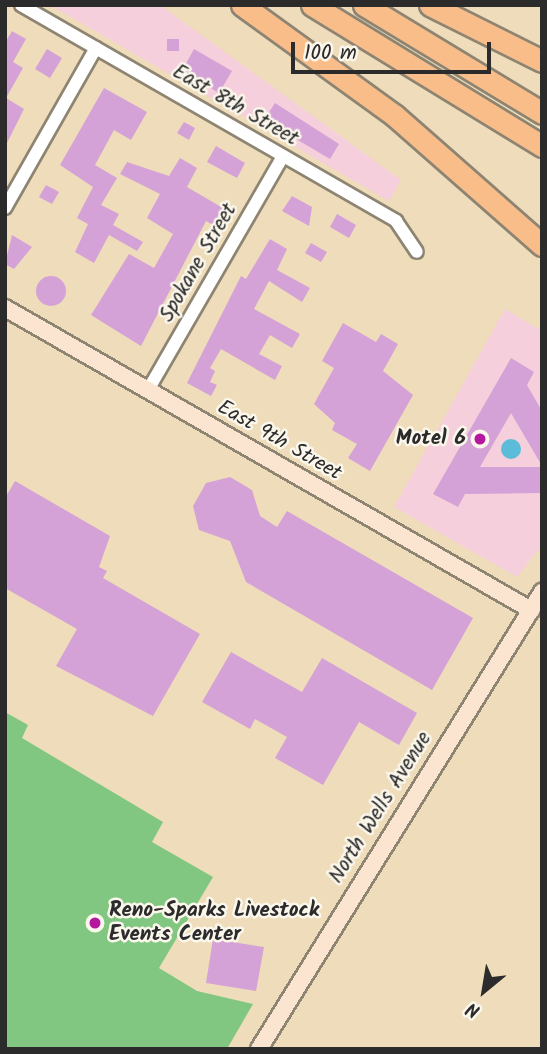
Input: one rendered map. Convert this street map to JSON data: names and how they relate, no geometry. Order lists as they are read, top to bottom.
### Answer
{
  "streets": {
    "street": [
      "East 8th Street",
      "Spokane Street",
      "East 9th Street",
      "North Wells Avenue"
    ]
  },
  "crossings": [
    ["East 8th Street", "Spokane Street"],
    ["Spokane Street", "East 9th Street"],
    ["East 9th Street", "North Wells Avenue"]
  ],
  "places": ["Motel 6", "Reno-Sparks Livestock Events Center"],
  "scale_bar": "100 m",
  "north": "bottom left"
}
